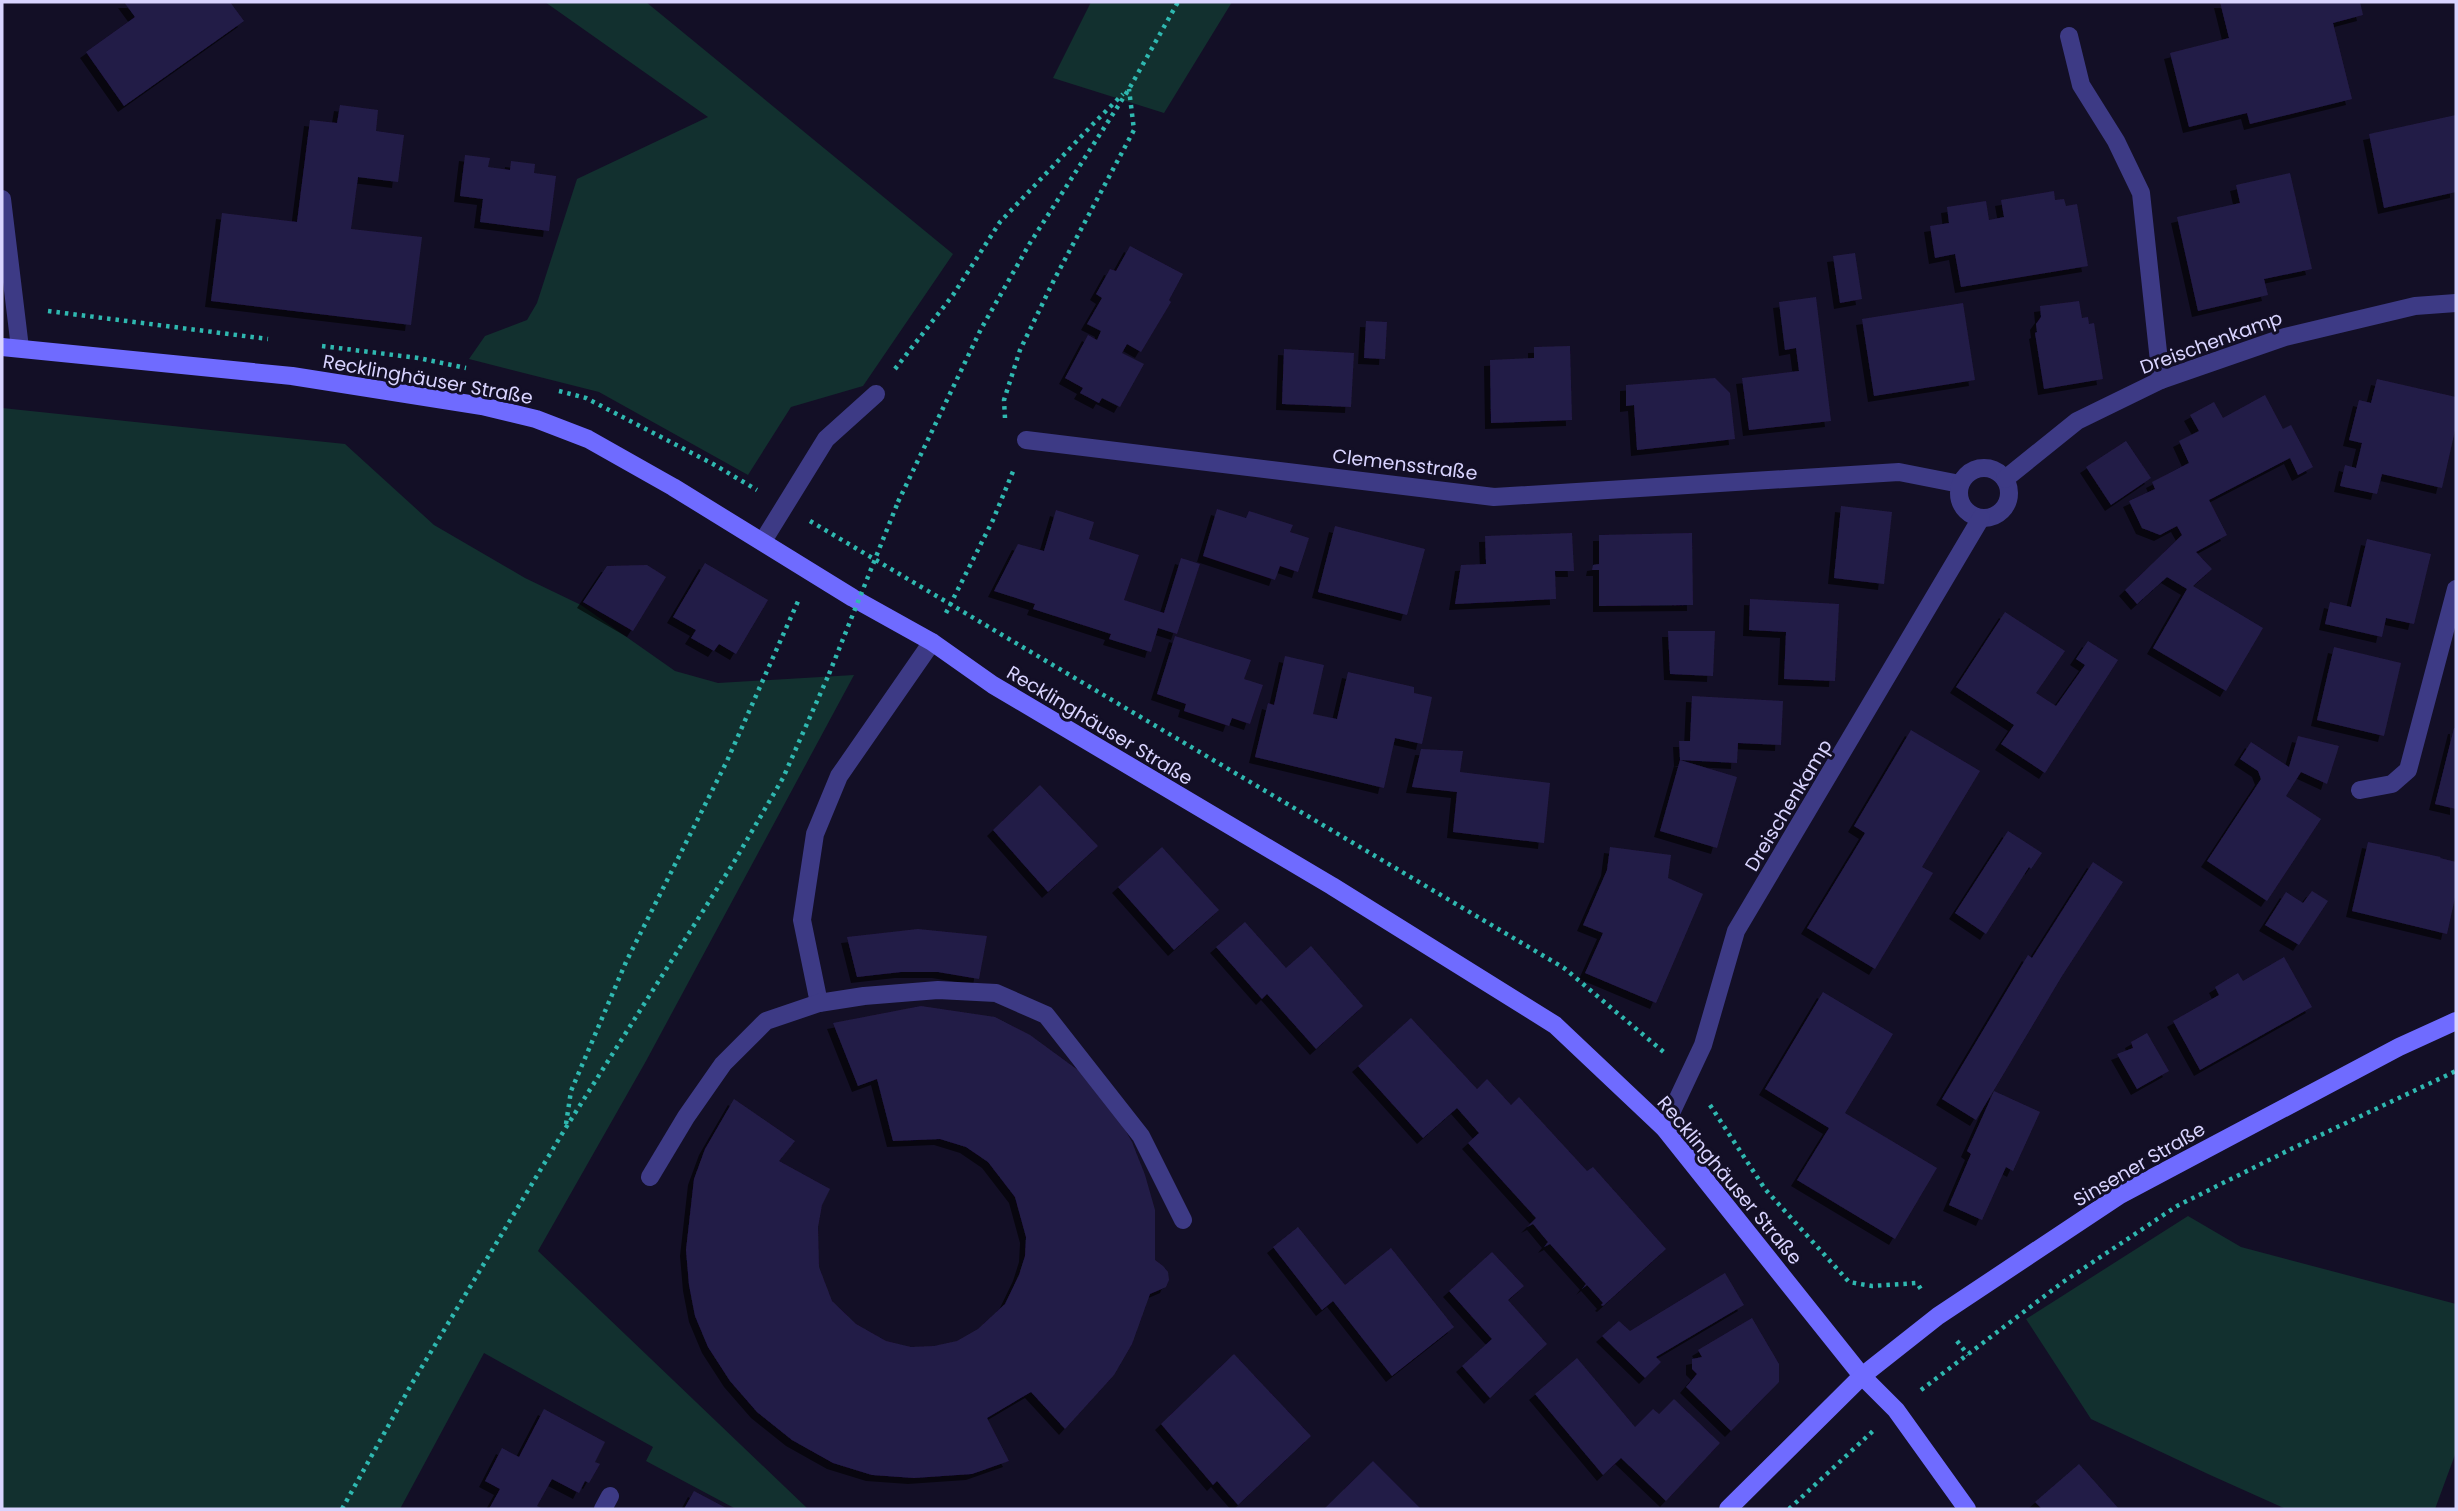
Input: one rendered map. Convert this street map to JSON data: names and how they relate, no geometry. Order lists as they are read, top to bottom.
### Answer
{
  "streets": {
    "street": [
      "Dreischenkamp",
      "Recklinghäuser Straße",
      "Clemensstraße",
      "Sinsener Straße"
    ]
  },
  "crossings": [
    ["Dreischenkamp", "Recklinghäuser Straße"],
    ["Dreischenkamp", "Clemensstraße"],
    ["Recklinghäuser Straße", "Sinsener Straße"]
  ]
}
